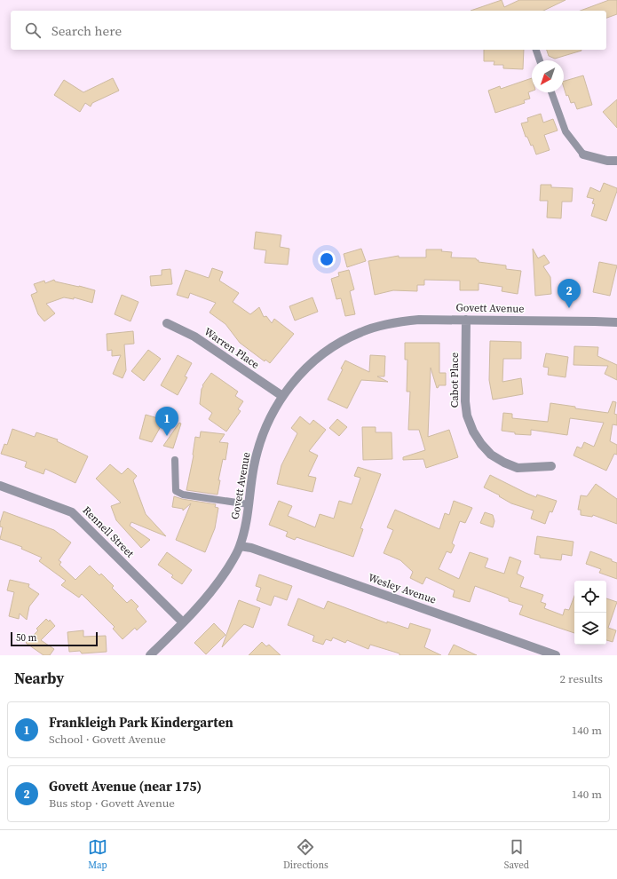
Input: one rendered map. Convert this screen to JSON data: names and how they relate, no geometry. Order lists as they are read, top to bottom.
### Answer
{
  "streets": {
    "street": [
      "Govett Avenue",
      "Warren Place",
      "Cabot Place",
      "Rennell Street",
      "Wesley Avenue"
    ]
  },
  "crossings": [
    ["Govett Avenue", "Warren Place"],
    ["Govett Avenue", "Cabot Place"],
    ["Govett Avenue", "Rennell Street"],
    ["Govett Avenue", "Wesley Avenue"]
  ],
  "scale_bar": "50 m",
  "north": "bottom left",
  "page": {
    "search": "Search here",
    "pins": ["2", "1"],
    "scale": "50 m",
    "heading": ["Nearby", "2 results"],
    "list": [
      {
        "mark": "1",
        "name": "Frankleigh Park Kindergarten",
        "note": "School · Govett Avenue",
        "value": "140 m"
      },
      {
        "mark": "2",
        "name": "Govett Avenue (near 175)",
        "note": "Bus stop · Govett Avenue",
        "value": "140 m"
      }
    ],
    "nav": ["Map", "Directions", "Saved"]
  }
}
